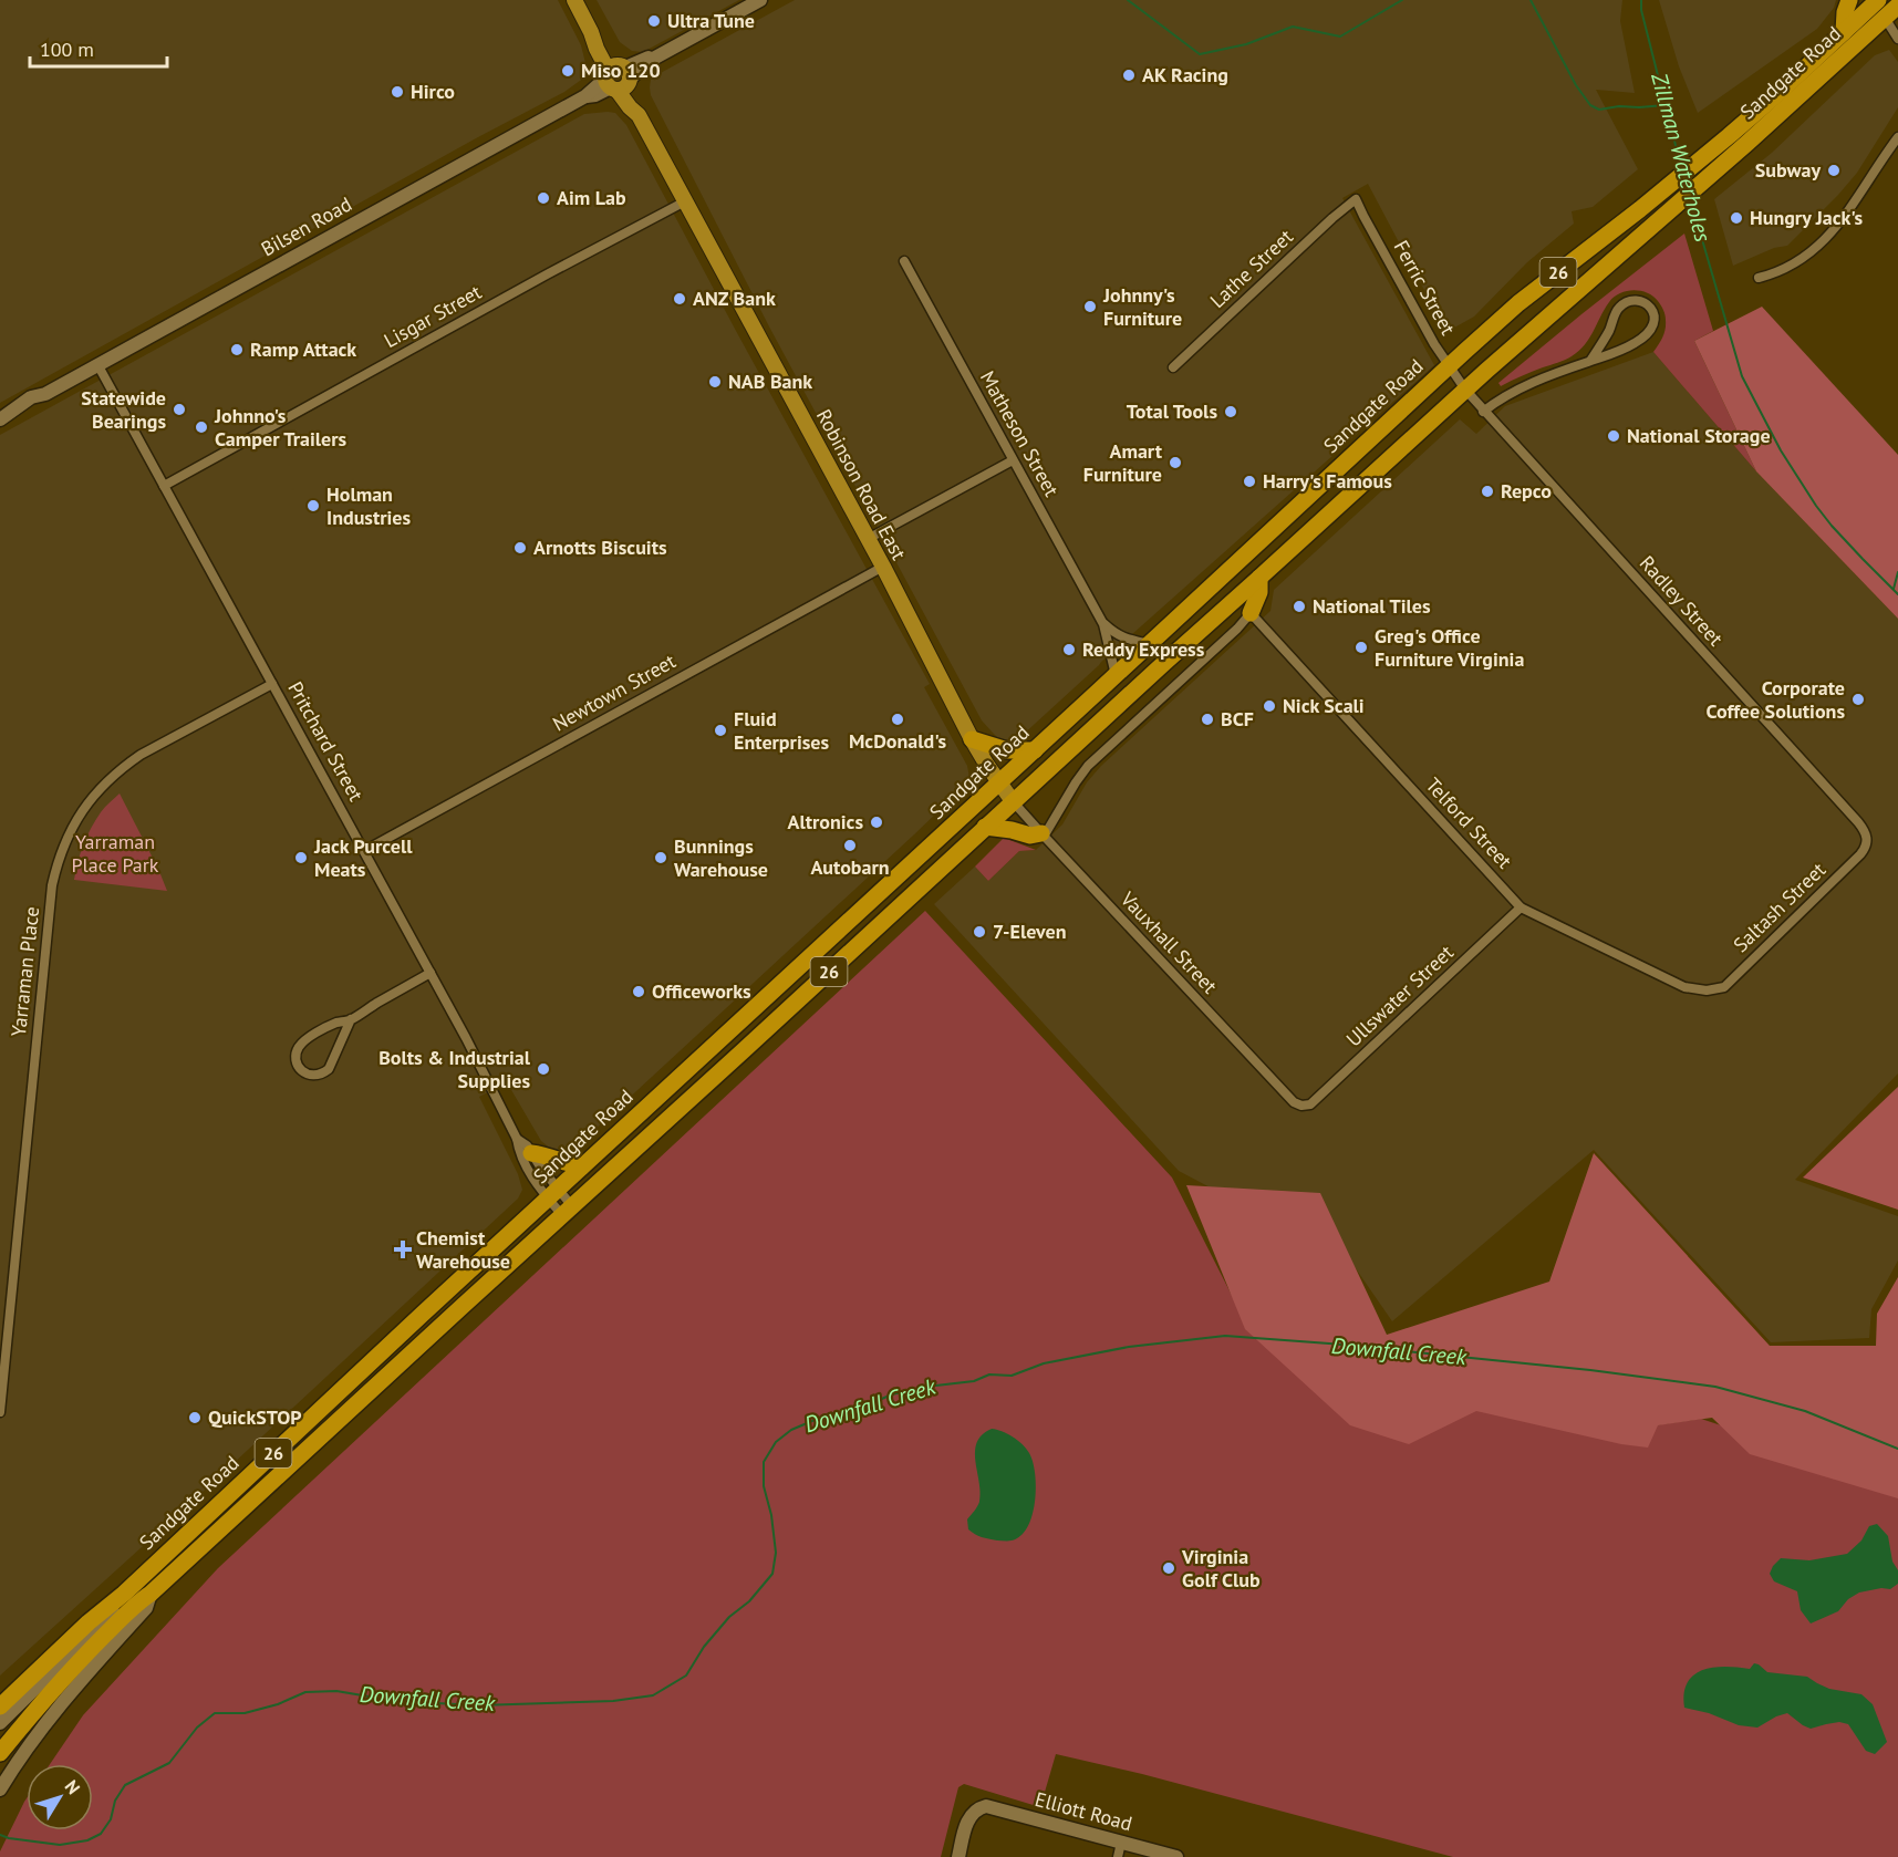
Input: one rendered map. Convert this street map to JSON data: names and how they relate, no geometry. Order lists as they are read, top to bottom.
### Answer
{
  "streets": {
    "highway": ["Sandgate Road", "26"],
    "main road": ["Robinson Road East"],
    "street": [
      "Bilsen Road",
      "Lathe Street",
      "Ferric Street",
      "Lisgar Street",
      "Matheson Street",
      "Radley Street",
      "Newtown Street",
      "Pritchard Street",
      "Telford Street",
      "Saltash Street",
      "Vauxhall Street",
      "Yarraman Place",
      "Ullswater Street",
      "Elliott Road"
    ]
  },
  "crossings": [
    ["Sandgate Road", "Ferric Street"],
    ["Sandgate Road", "Matheson Street"],
    ["Sandgate Road", "Robinson Road East"],
    ["Sandgate Road", "Radley Street"],
    ["Sandgate Road", "Pritchard Street"],
    ["Sandgate Road", "Vauxhall Street"],
    ["Bilsen Road", "Robinson Road East"],
    ["Bilsen Road", "Pritchard Street"],
    ["Lathe Street", "Ferric Street"],
    ["Ferric Street", "Radley Street"],
    ["Lisgar Street", "Robinson Road East"],
    ["Lisgar Street", "Pritchard Street"],
    ["Robinson Road East", "Newtown Street"],
    ["Robinson Road East", "Vauxhall Street"],
    ["Radley Street", "Saltash Street"],
    ["Newtown Street", "Pritchard Street"],
    ["Pritchard Street", "Yarraman Place"],
    ["Telford Street", "Saltash Street"],
    ["Telford Street", "Ullswater Street"],
    ["Vauxhall Street", "Ullswater Street"]
  ],
  "water": ["Zillman Waterholes", "Downfall Creek"],
  "parks": ["Yarraman Place Park"],
  "places": {
    "other": [
      "Ultra Tune",
      "Miso 120",
      "AK Racing",
      "Hirco",
      "Subway",
      "Aim Lab",
      "Hungry Jack's",
      "ANZ Bank",
      "Johnny's Furniture",
      "Ramp Attack",
      "NAB Bank",
      "Statewide Bearings",
      "Total Tools",
      "Johnno's Camper Trailers",
      "National Storage",
      "Amart Furniture",
      "Harry's Famous",
      "Repco",
      "Holman Industries",
      "Arnotts Biscuits",
      "National Tiles",
      "Greg's Office Furniture Virginia",
      "Reddy Express",
      "Corporate Coffee Solutions",
      "Nick Scali",
      "McDonald's",
      "BCF",
      "Fluid Enterprises",
      "Altronics",
      "Autobarn",
      "Jack Purcell Meats",
      "Bunnings Warehouse",
      "7-Eleven",
      "Officeworks",
      "Bolts & Industrial Supplies",
      "QuickSTOP",
      "Virginia Golf Club"
    ],
    "health": ["Chemist Warehouse"]
  },
  "scale_bar": "100 m",
  "north": "top right"
}
